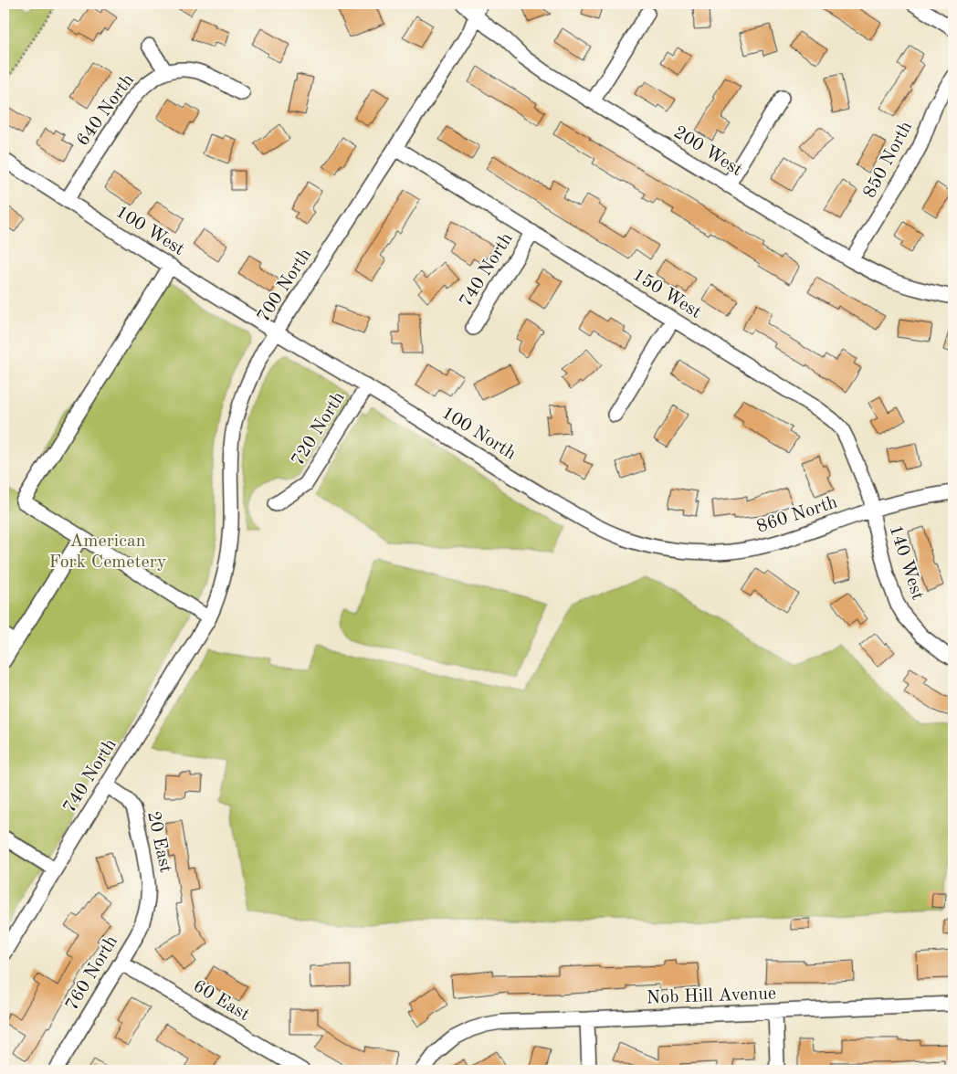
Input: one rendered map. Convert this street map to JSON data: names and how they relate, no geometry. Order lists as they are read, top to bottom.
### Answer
{
  "streets": {
    "street": [
      "640 North",
      "200 West",
      "850 North",
      "100 West",
      "740 North",
      "700 North",
      "150 West",
      "720 North",
      "100 North",
      "860 North",
      "140 West",
      "20 East",
      "760 North",
      "Nob Hill Avenue",
      "60 East"
    ]
  },
  "crossings": [
    ["640 North", "100 West"],
    ["200 West", "850 North"],
    ["200 West", "700 North"],
    ["100 West", "700 North"],
    ["100 West", "100 North"],
    ["740 North", "700 North"],
    ["740 North", "150 West"],
    ["740 North", "20 East"],
    ["700 North", "150 West"],
    ["700 North", "100 North"],
    ["150 West", "860 North"],
    ["150 West", "140 West"],
    ["720 North", "100 North"],
    ["100 North", "860 North"],
    ["860 North", "140 West"],
    ["20 East", "760 North"],
    ["760 North", "60 East"]
  ],
  "parks": ["American Fork Cemetery"]
}
